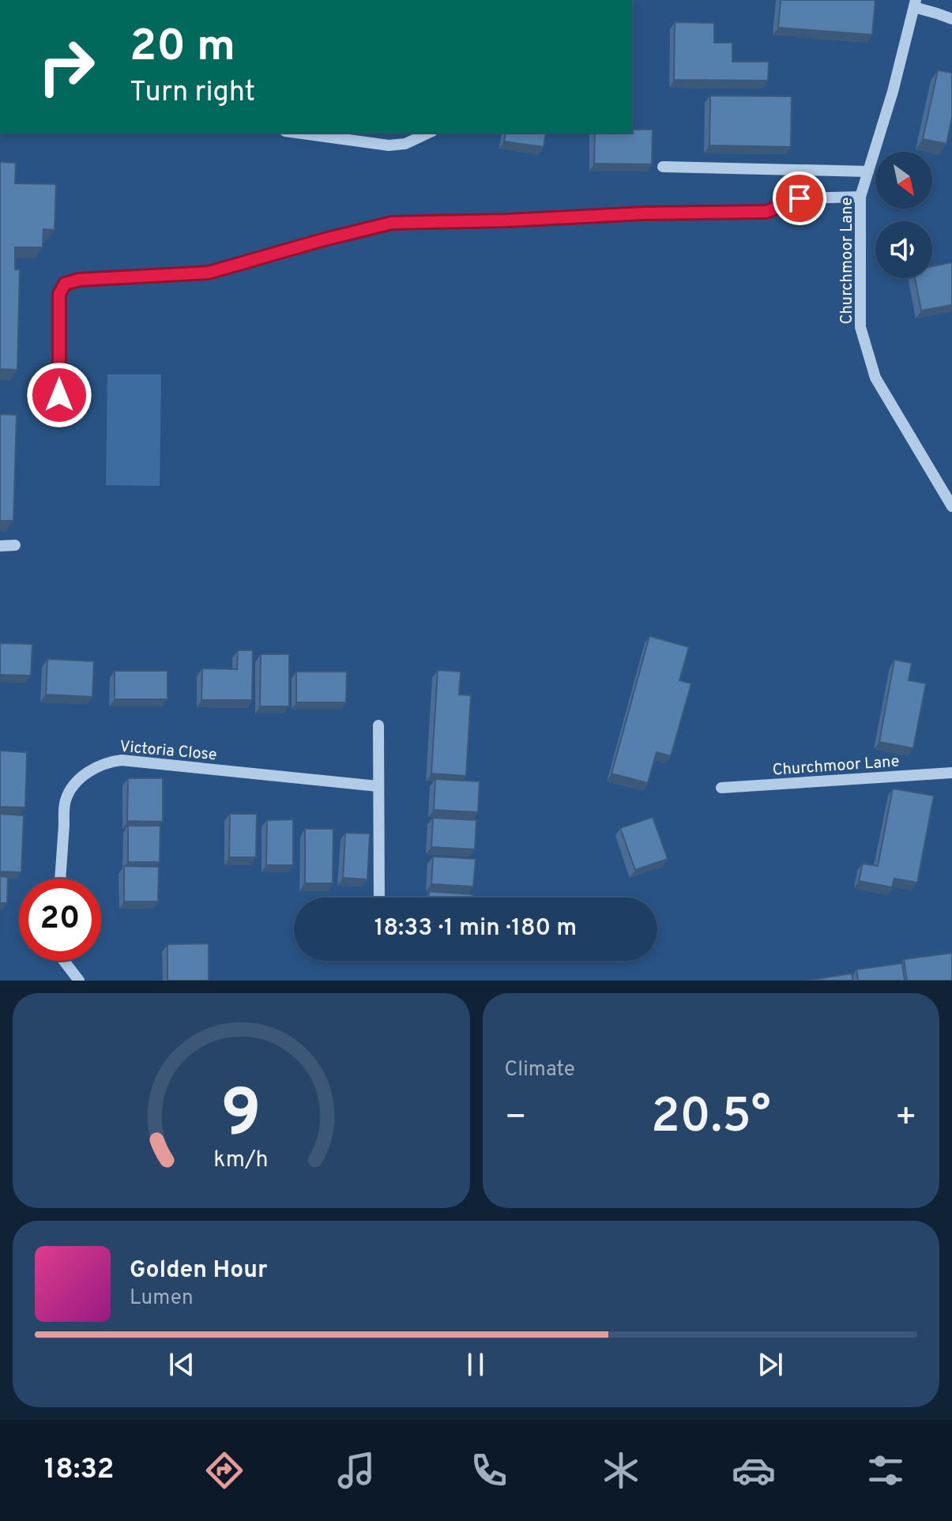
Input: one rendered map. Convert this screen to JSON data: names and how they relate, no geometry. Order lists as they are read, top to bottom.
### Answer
{
  "streets": {
    "street": ["Churchmoor Lane", "Victoria Close"]
  },
  "north": "bottom right",
  "page": {
    "turn": ["20 m", "Turn right"],
    "limit": "20",
    "trip": "18:33 · 1 min · 180 m",
    "tile": "Climate",
    "heat": ["−", "20.5°", "+"],
    "song": ["Golden Hour", "Lumen"],
    "tabs": "18:32",
    "gauge": ["9", "km/h"]
  }
}
